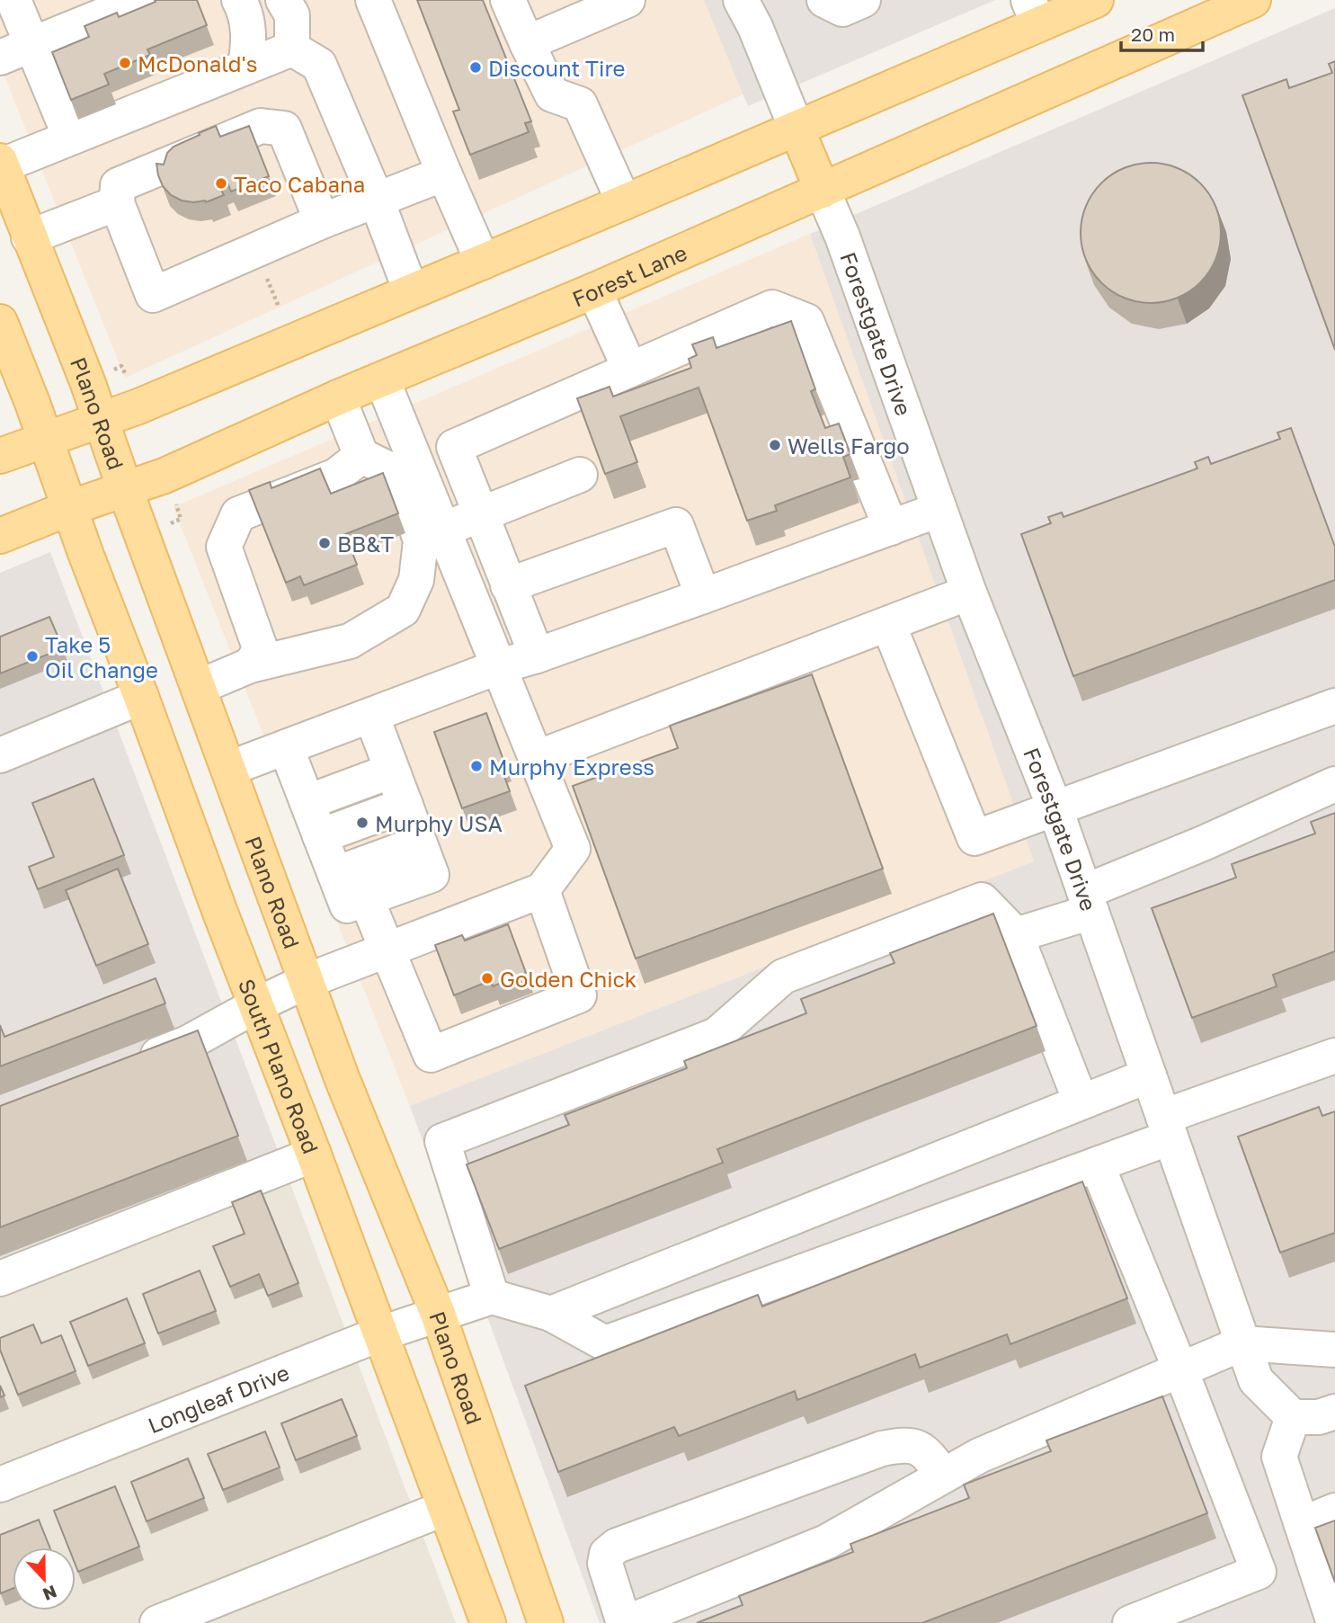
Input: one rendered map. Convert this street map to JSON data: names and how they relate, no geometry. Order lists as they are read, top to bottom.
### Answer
{
  "streets": {
    "main road": ["Forest Lane", "Plano Road", "South Plano Road"],
    "street": ["Forestgate Drive", "Longleaf Drive"]
  },
  "crossings": [
    ["Forest Lane", "Forestgate Drive"],
    ["Forest Lane", "Plano Road"],
    ["Forest Lane", "South Plano Road"],
    ["Plano Road", "Longleaf Drive"],
    ["South Plano Road", "Longleaf Drive"]
  ],
  "places": [
    "McDonald's",
    "Discount Tire",
    "Taco Cabana",
    "Wells Fargo",
    "BB&T",
    "Take 5 Oil Change",
    "Murphy Express",
    "Murphy USA",
    "Golden Chick"
  ],
  "scale_bar": "20 m",
  "north": "bottom"
}
